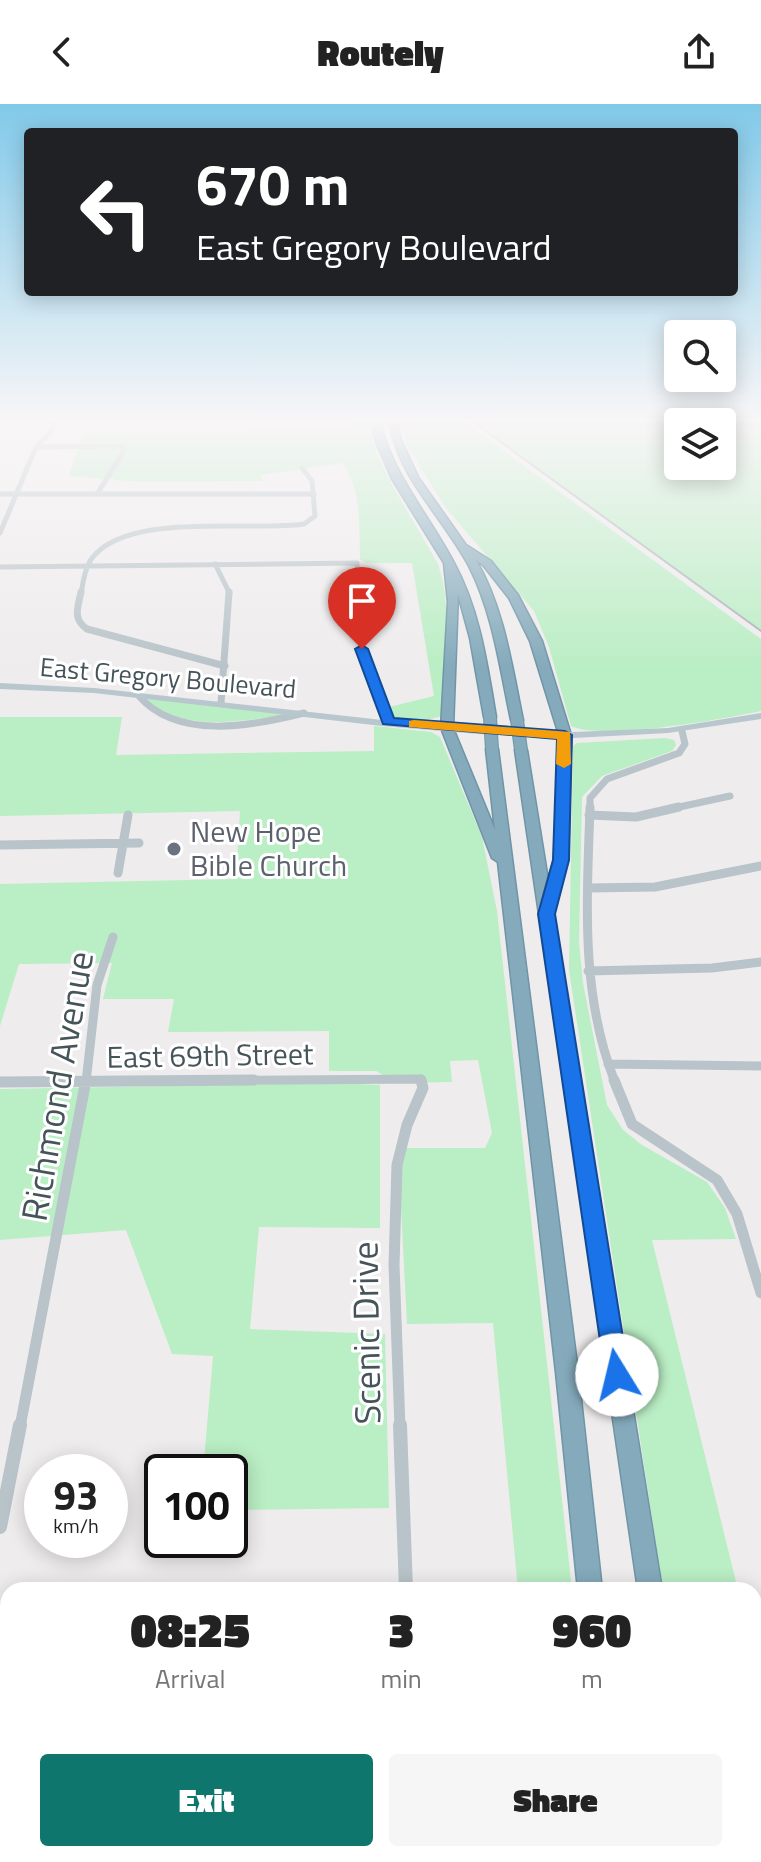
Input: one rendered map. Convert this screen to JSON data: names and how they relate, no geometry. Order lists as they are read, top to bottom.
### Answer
{
  "streets": {
    "main road": ["East Gregory Boulevard"],
    "street": ["East 69th Street", "Richmond Avenue", "Scenic Drive"]
  },
  "crossings": [
    ["East 69th Street", "Richmond Avenue"],
    ["East 69th Street", "Scenic Drive"]
  ],
  "places": ["New Hope Bible Church"],
  "page": {
    "header": "Routely",
    "turn": ["670 m", "East Gregory Boulevard"],
    "speed": "93 km/h",
    "limit": "100",
    "eta": [
      "08:25",
      "Arrival",
      "3",
      "min",
      "960",
      "m"
    ],
    "buttons": ["Exit", "Share"]
  }
}
